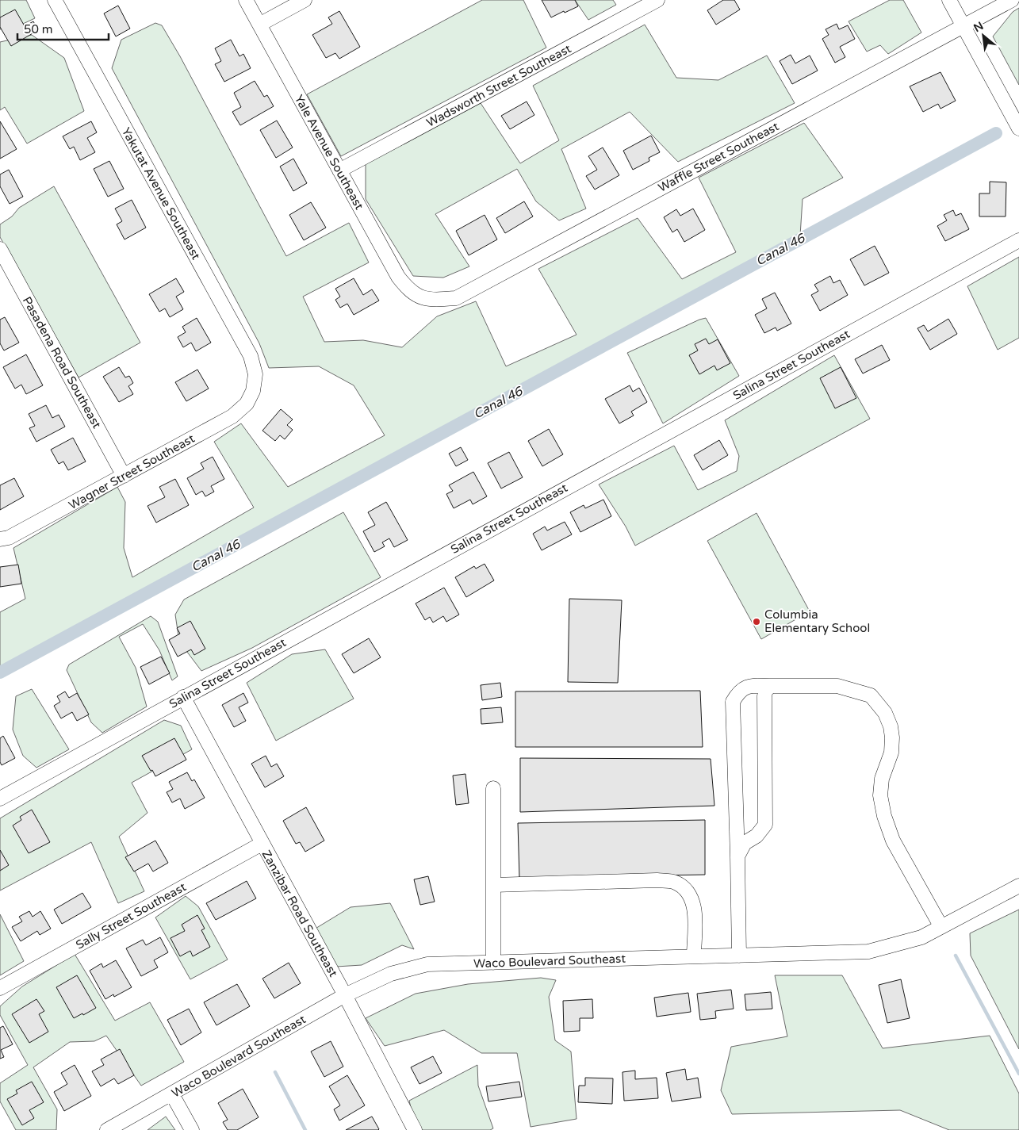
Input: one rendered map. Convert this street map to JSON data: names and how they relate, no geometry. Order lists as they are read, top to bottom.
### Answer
{
  "streets": {
    "street": [
      "Wadsworth Street Southeast",
      "Yale Avenue Southeast",
      "Waffle Street Southeast",
      "Yakutat Avenue Southeast",
      "Pasadena Road Southeast",
      "Salina Street Southeast",
      "Wagner Street Southeast",
      "Zanzibar Road Southeast",
      "Sally Street Southeast",
      "Waco Boulevard Southeast"
    ]
  },
  "crossings": [
    ["Wadsworth Street Southeast", "Yale Avenue Southeast"],
    ["Yale Avenue Southeast", "Waffle Street Southeast"],
    ["Yakutat Avenue Southeast", "Wagner Street Southeast"],
    ["Pasadena Road Southeast", "Wagner Street Southeast"],
    ["Salina Street Southeast", "Zanzibar Road Southeast"],
    ["Zanzibar Road Southeast", "Sally Street Southeast"],
    ["Zanzibar Road Southeast", "Waco Boulevard Southeast"]
  ],
  "water": ["Canal 46"],
  "places": ["Columbia Elementary School"],
  "scale_bar": "50 m",
  "north": "top left"
}
